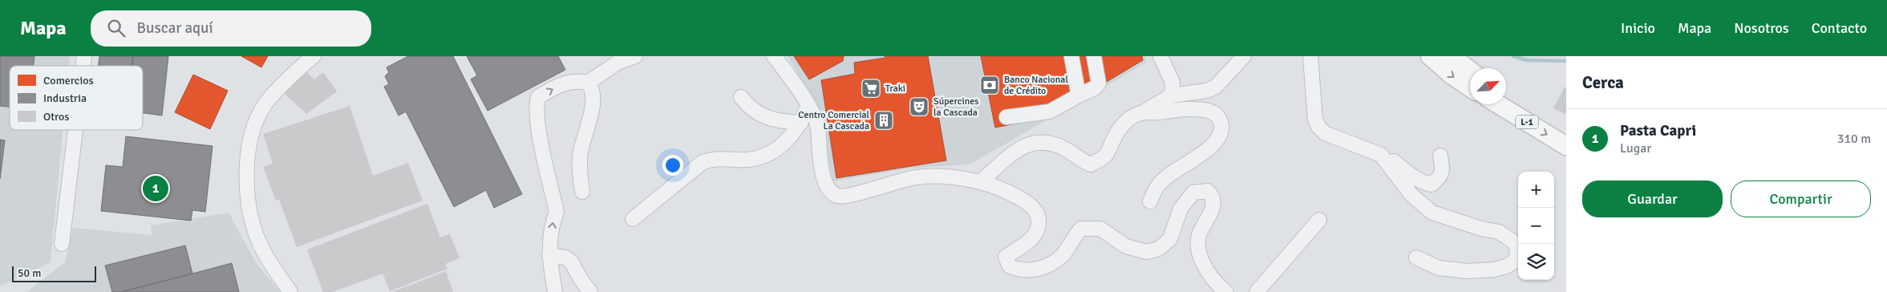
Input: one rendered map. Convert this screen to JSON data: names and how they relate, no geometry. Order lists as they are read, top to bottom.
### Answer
{
  "streets": {
    "main road": ["L-1"]
  },
  "places": {
    "bank": ["Banco Nacional de Crédito"],
    "supermarket": ["Traki"],
    "theatre": ["Súpercines la Cascada"],
    "building": ["Centro Comercial La Cascada"]
  },
  "legend": ["Comercios", "Industria", "Otros"],
  "scale_bar": "50 m",
  "north": "top right",
  "page": {
    "header": "Mapa",
    "search": "Buscar aquí",
    "nav": [
      "Inicio",
      "Mapa",
      "Nosotros",
      "Contacto"
    ],
    "heading": "Cerca",
    "list": [
      {
        "mark": "1",
        "name": "Pasta Capri",
        "note": "Lugar",
        "value": "310 m"
      }
    ],
    "buttons": ["Guardar", "Compartir"],
    "map_buttons": ["+", "−"],
    "pins": "1",
    "scale": "50 m"
  }
}
